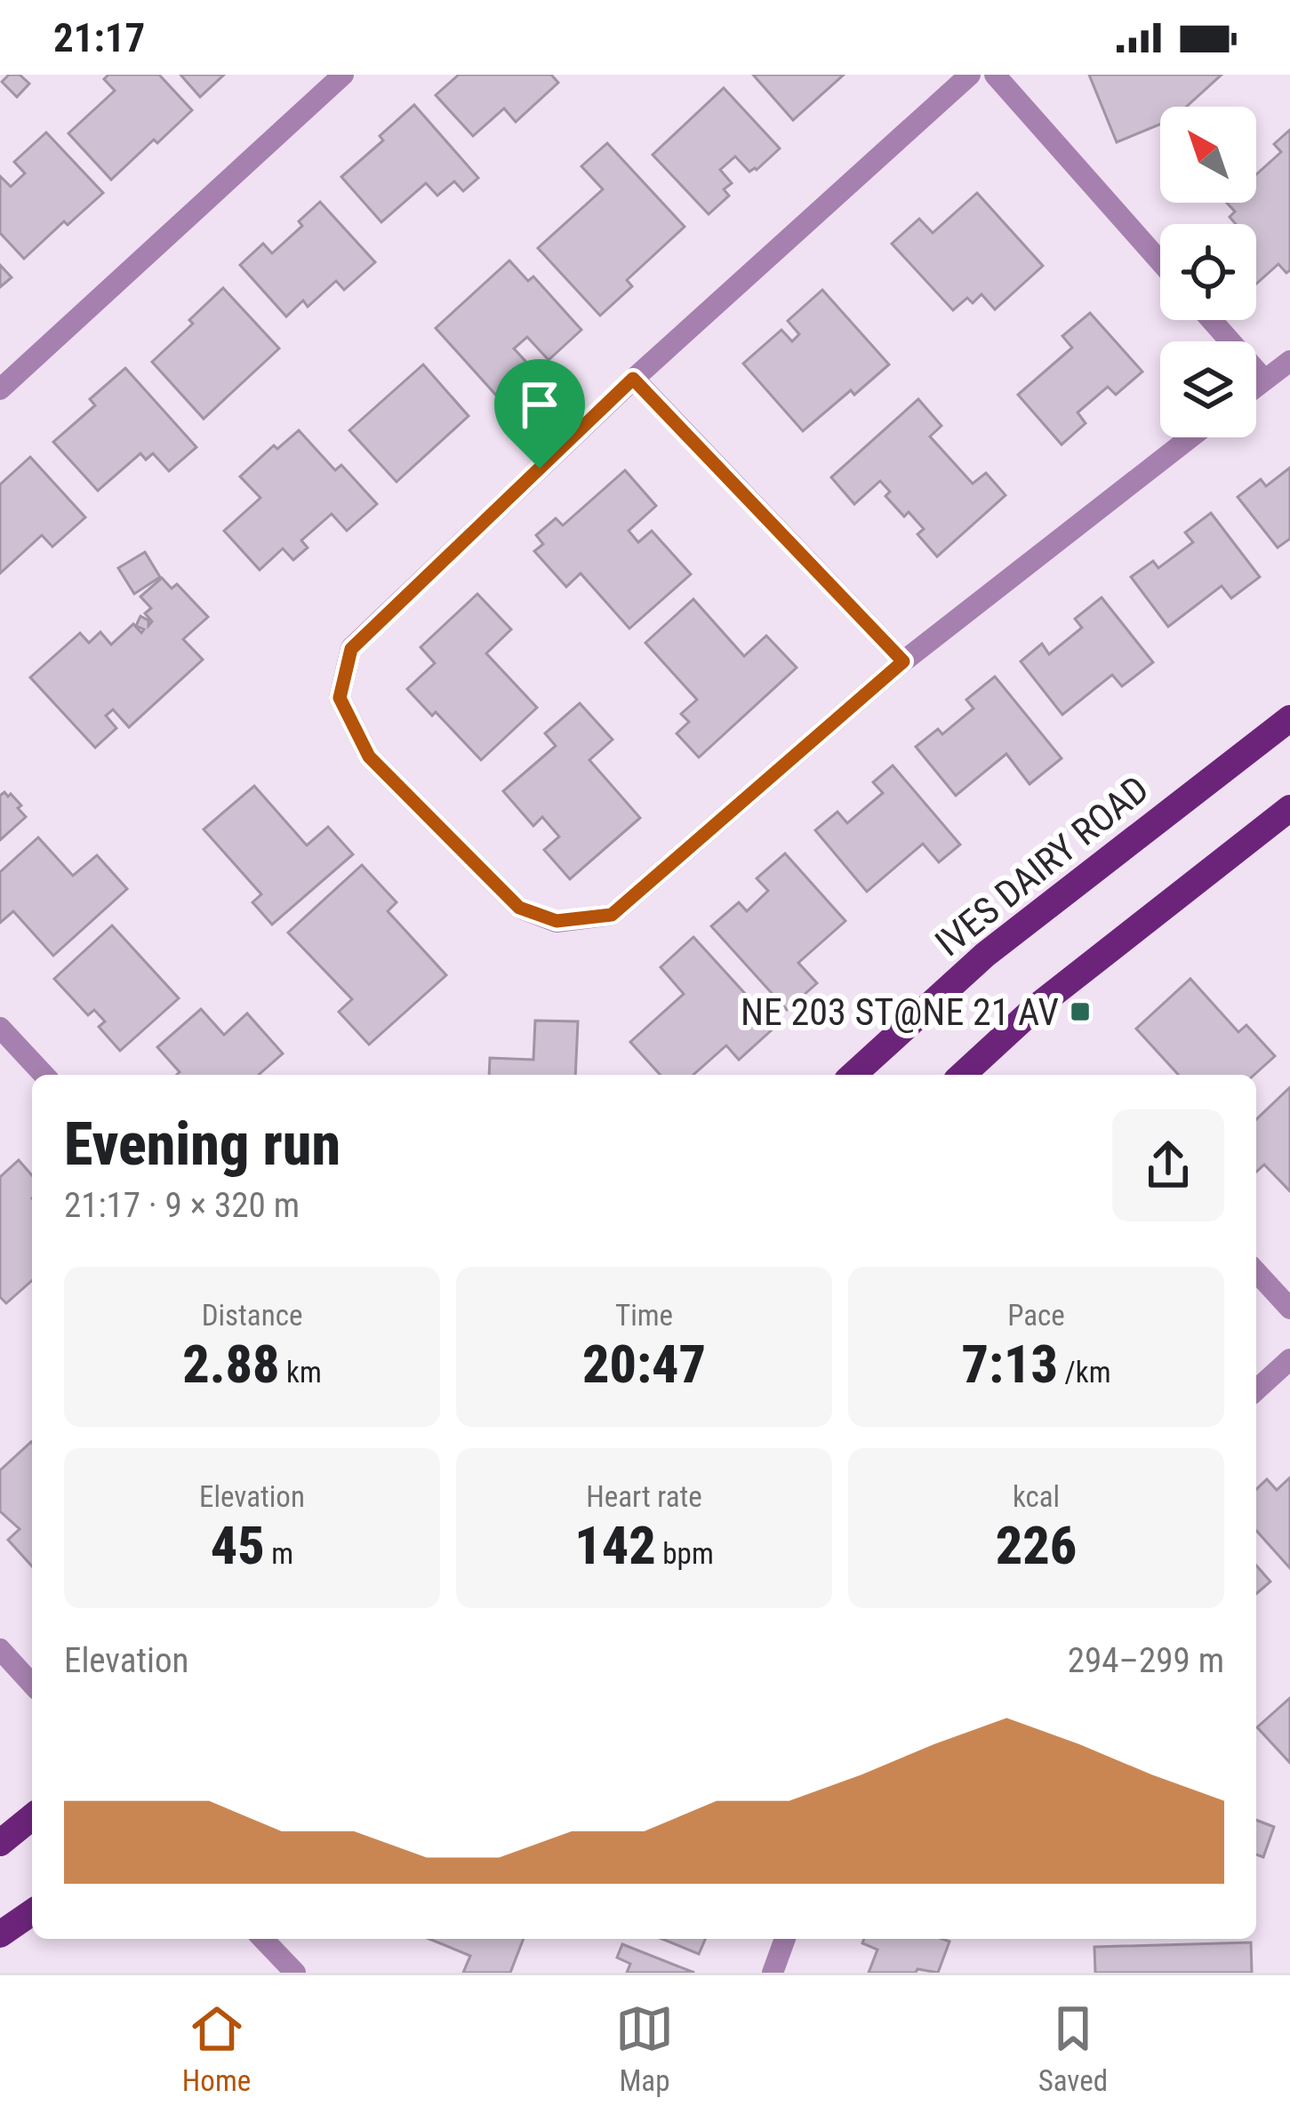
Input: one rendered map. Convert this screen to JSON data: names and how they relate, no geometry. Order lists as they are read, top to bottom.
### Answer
{
  "streets": {
    "main road": ["IVES DAIRY ROAD"]
  },
  "places": {
    "transit": ["NE 203 ST@NE 21 AV"]
  },
  "north": "top left",
  "page": {
    "status": "21:17",
    "heading": ["Evening run", "21:17 · 9 × 320 m"],
    "stats": [
      ["Distance", "2.88 km"],
      ["Time", "20:47"],
      ["Pace", "7:13 /km"],
      ["Elevation", "45 m"],
      ["Heart rate", "142 bpm"],
      ["kcal", "226"]
    ],
    "chart": ["Elevation", "294–299 m"],
    "tabs": ["Home", "Map", "Saved"]
  }
}
